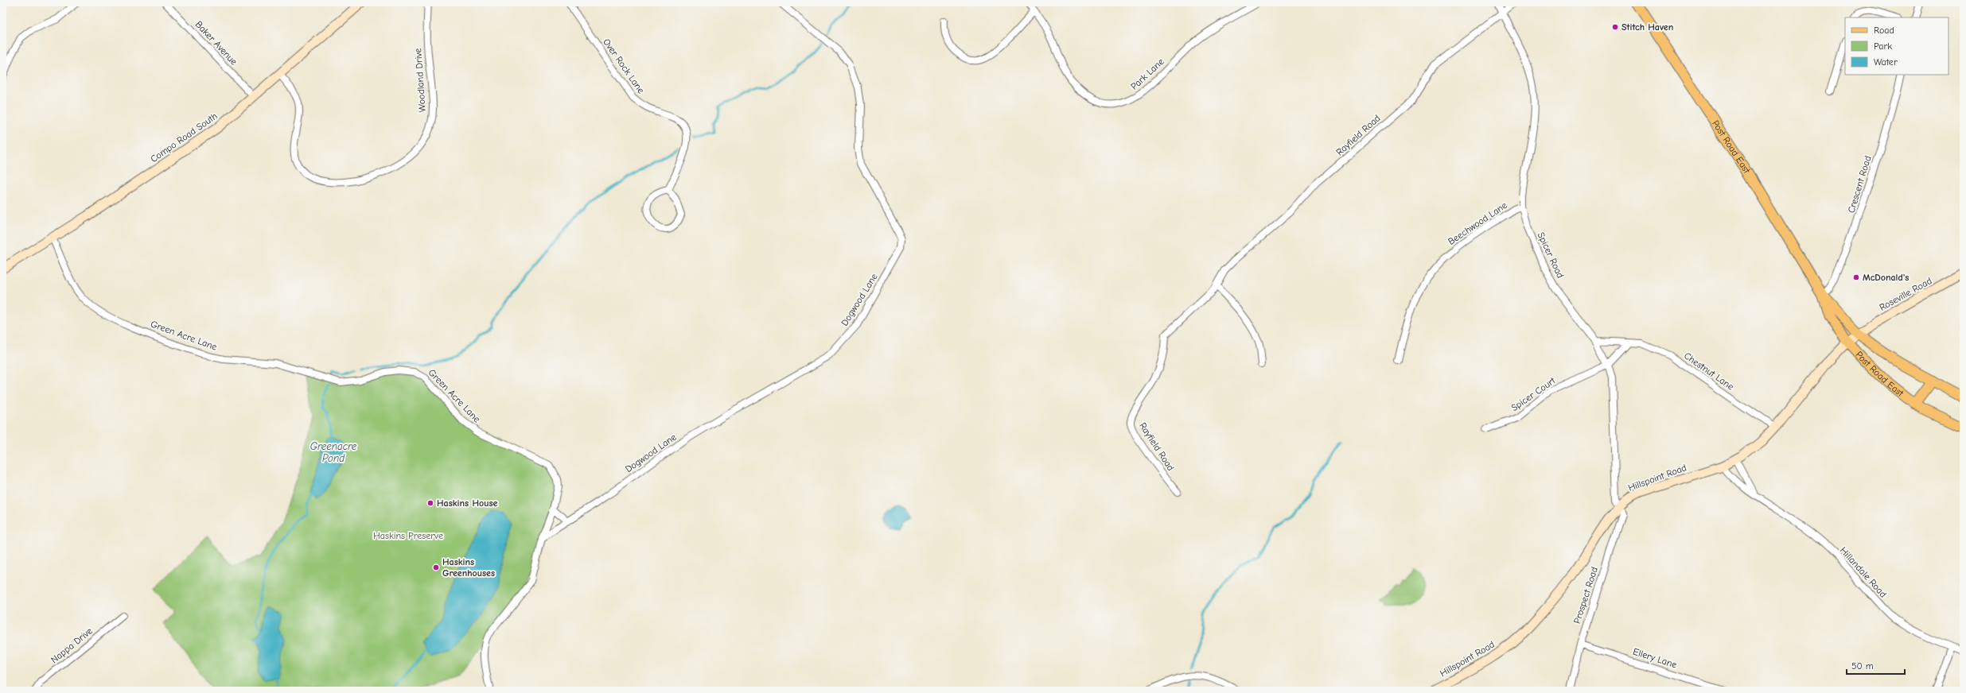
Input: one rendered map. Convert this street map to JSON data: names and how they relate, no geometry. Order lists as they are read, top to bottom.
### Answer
{
  "streets": {
    "main road": ["Post Road East"],
    "street": [
      "Baker Avenue",
      "Over Rock Lane",
      "Park Lane",
      "Woodland Drive",
      "Rayfield Road",
      "Compo Road South",
      "Crescent Road",
      "Beechwood Lane",
      "Spicer Road",
      "Roseville Road",
      "Dogwood Lane",
      "Green Acre Lane",
      "Chestnut Lane",
      "Spicer Court",
      "Hillspoint Road",
      "Hillandale Road",
      "Prospect Road",
      "Nappa Drive",
      "Ellery Lane"
    ]
  },
  "crossings": [
    ["Baker Avenue", "Compo Road South"],
    ["Woodland Drive", "Compo Road South"],
    ["Rayfield Road", "Spicer Road"],
    ["Compo Road South", "Green Acre Lane"],
    ["Post Road East", "Crescent Road"],
    ["Post Road East", "Roseville Road"],
    ["Post Road East", "Hillspoint Road"],
    ["Beechwood Lane", "Spicer Road"],
    ["Spicer Road", "Chestnut Lane"],
    ["Spicer Road", "Spicer Court"],
    ["Spicer Road", "Hillspoint Road"],
    ["Spicer Road", "Prospect Road"],
    ["Roseville Road", "Hillspoint Road"],
    ["Dogwood Lane", "Green Acre Lane"],
    ["Chestnut Lane", "Hillspoint Road"],
    ["Hillspoint Road", "Hillandale Road"],
    ["Hillspoint Road", "Prospect Road"],
    ["Prospect Road", "Ellery Lane"]
  ],
  "water": ["Greenacre Pond"],
  "parks": ["Haskins Preserve"],
  "places": [
    "Stitch Haven",
    "McDonald's",
    "Haskins House",
    "Haskins Greenhouses"
  ],
  "legend": ["Road", "Park", "Water"],
  "scale_bar": "50 m"
}
